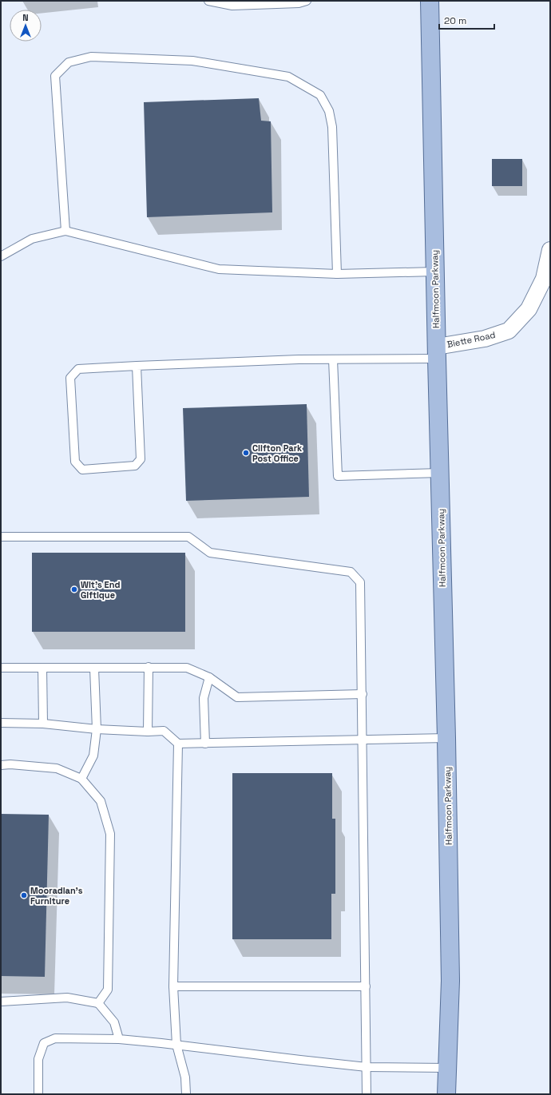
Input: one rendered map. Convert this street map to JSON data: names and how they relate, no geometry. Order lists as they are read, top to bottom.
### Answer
{
  "streets": {
    "main road": ["Halfmoon Parkway"],
    "street": ["Biette Road"]
  },
  "crossings": [
    ["Halfmoon Parkway", "Biette Road"]
  ],
  "places": ["Clifton Park Post Office", "Wit's End Giftique", "Mooradian's Furniture"],
  "scale_bar": "20 m",
  "north": "top"
}
